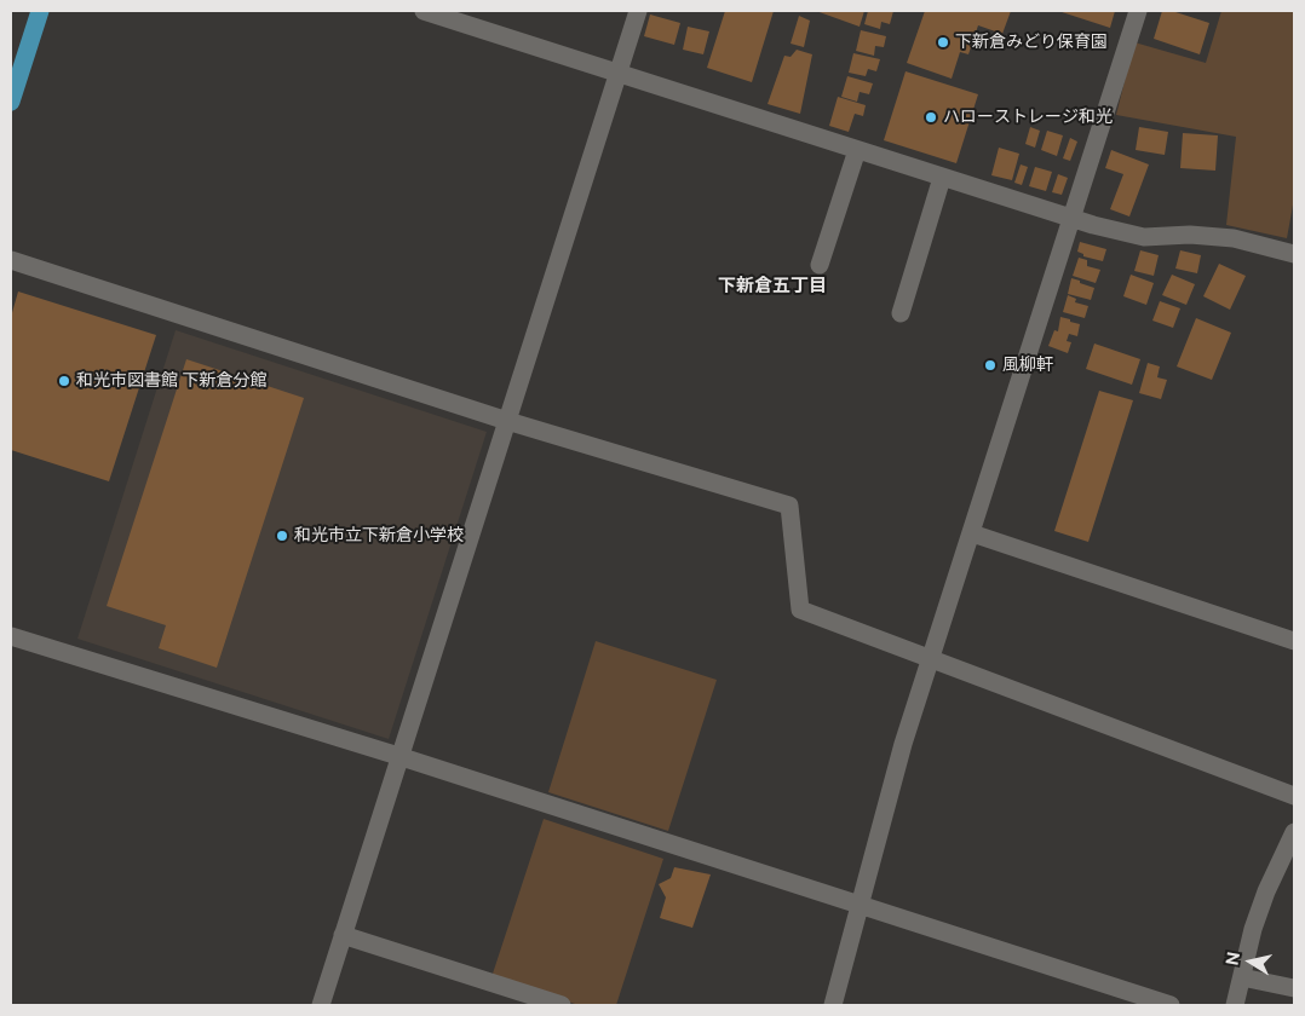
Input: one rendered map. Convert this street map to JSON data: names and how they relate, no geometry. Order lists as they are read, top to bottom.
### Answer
{
  "districts": ["下新倉五丁目"],
  "places": [
    "下新倉みどり保育園",
    "ハローストレージ和光",
    "風柳軒",
    "和光市図書館 下新倉分館",
    "和光市立下新倉小学校"
  ],
  "north": "left"
}
